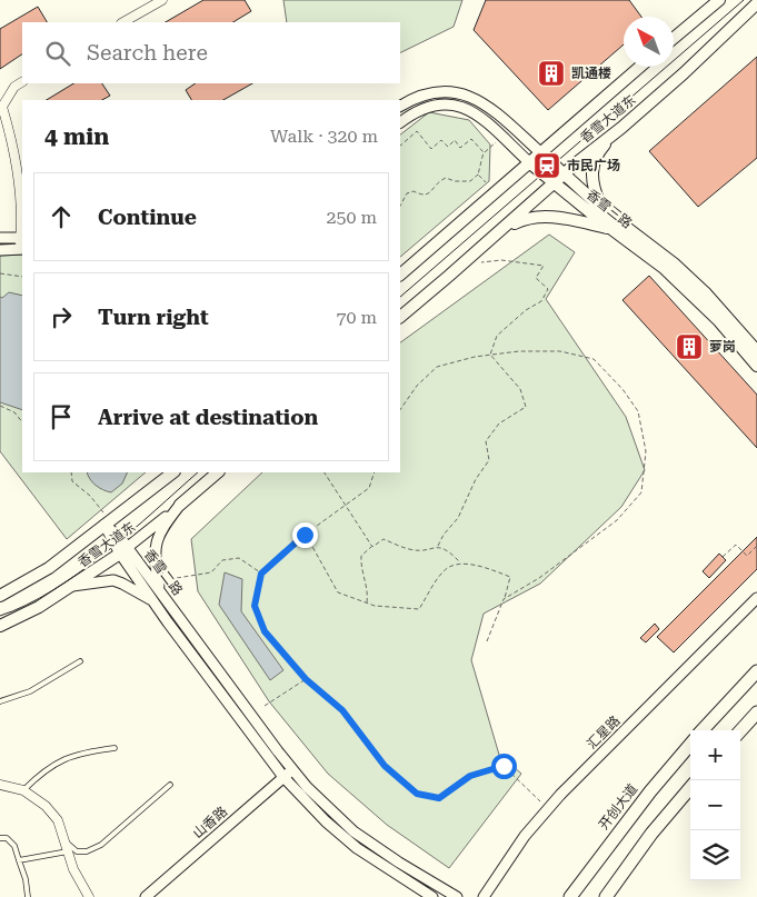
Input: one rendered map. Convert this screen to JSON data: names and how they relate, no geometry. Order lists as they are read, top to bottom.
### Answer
{
  "streets": {
    "main road": ["香雪大道东", "香雪三路", "开创大道"],
    "street": ["香雪二路", "汇星路", "山香路"]
  },
  "crossings": [
    ["香雪大道东", "香雪三路"],
    ["香雪大道东", "香雪二路"],
    ["香雪二路", "山香路"]
  ],
  "places": {
    "building": ["凯通楼", "萝岗"],
    "station": ["市民广场"]
  },
  "north": "top left",
  "page": {
    "search": "Search here",
    "heading": ["4 min", "Walk · 320 m"],
    "list": [
      ["Continue", "250 m"],
      ["Turn right", "70 m"],
      "Arrive at destination"
    ],
    "map_buttons": ["+", "−"]
  }
}
